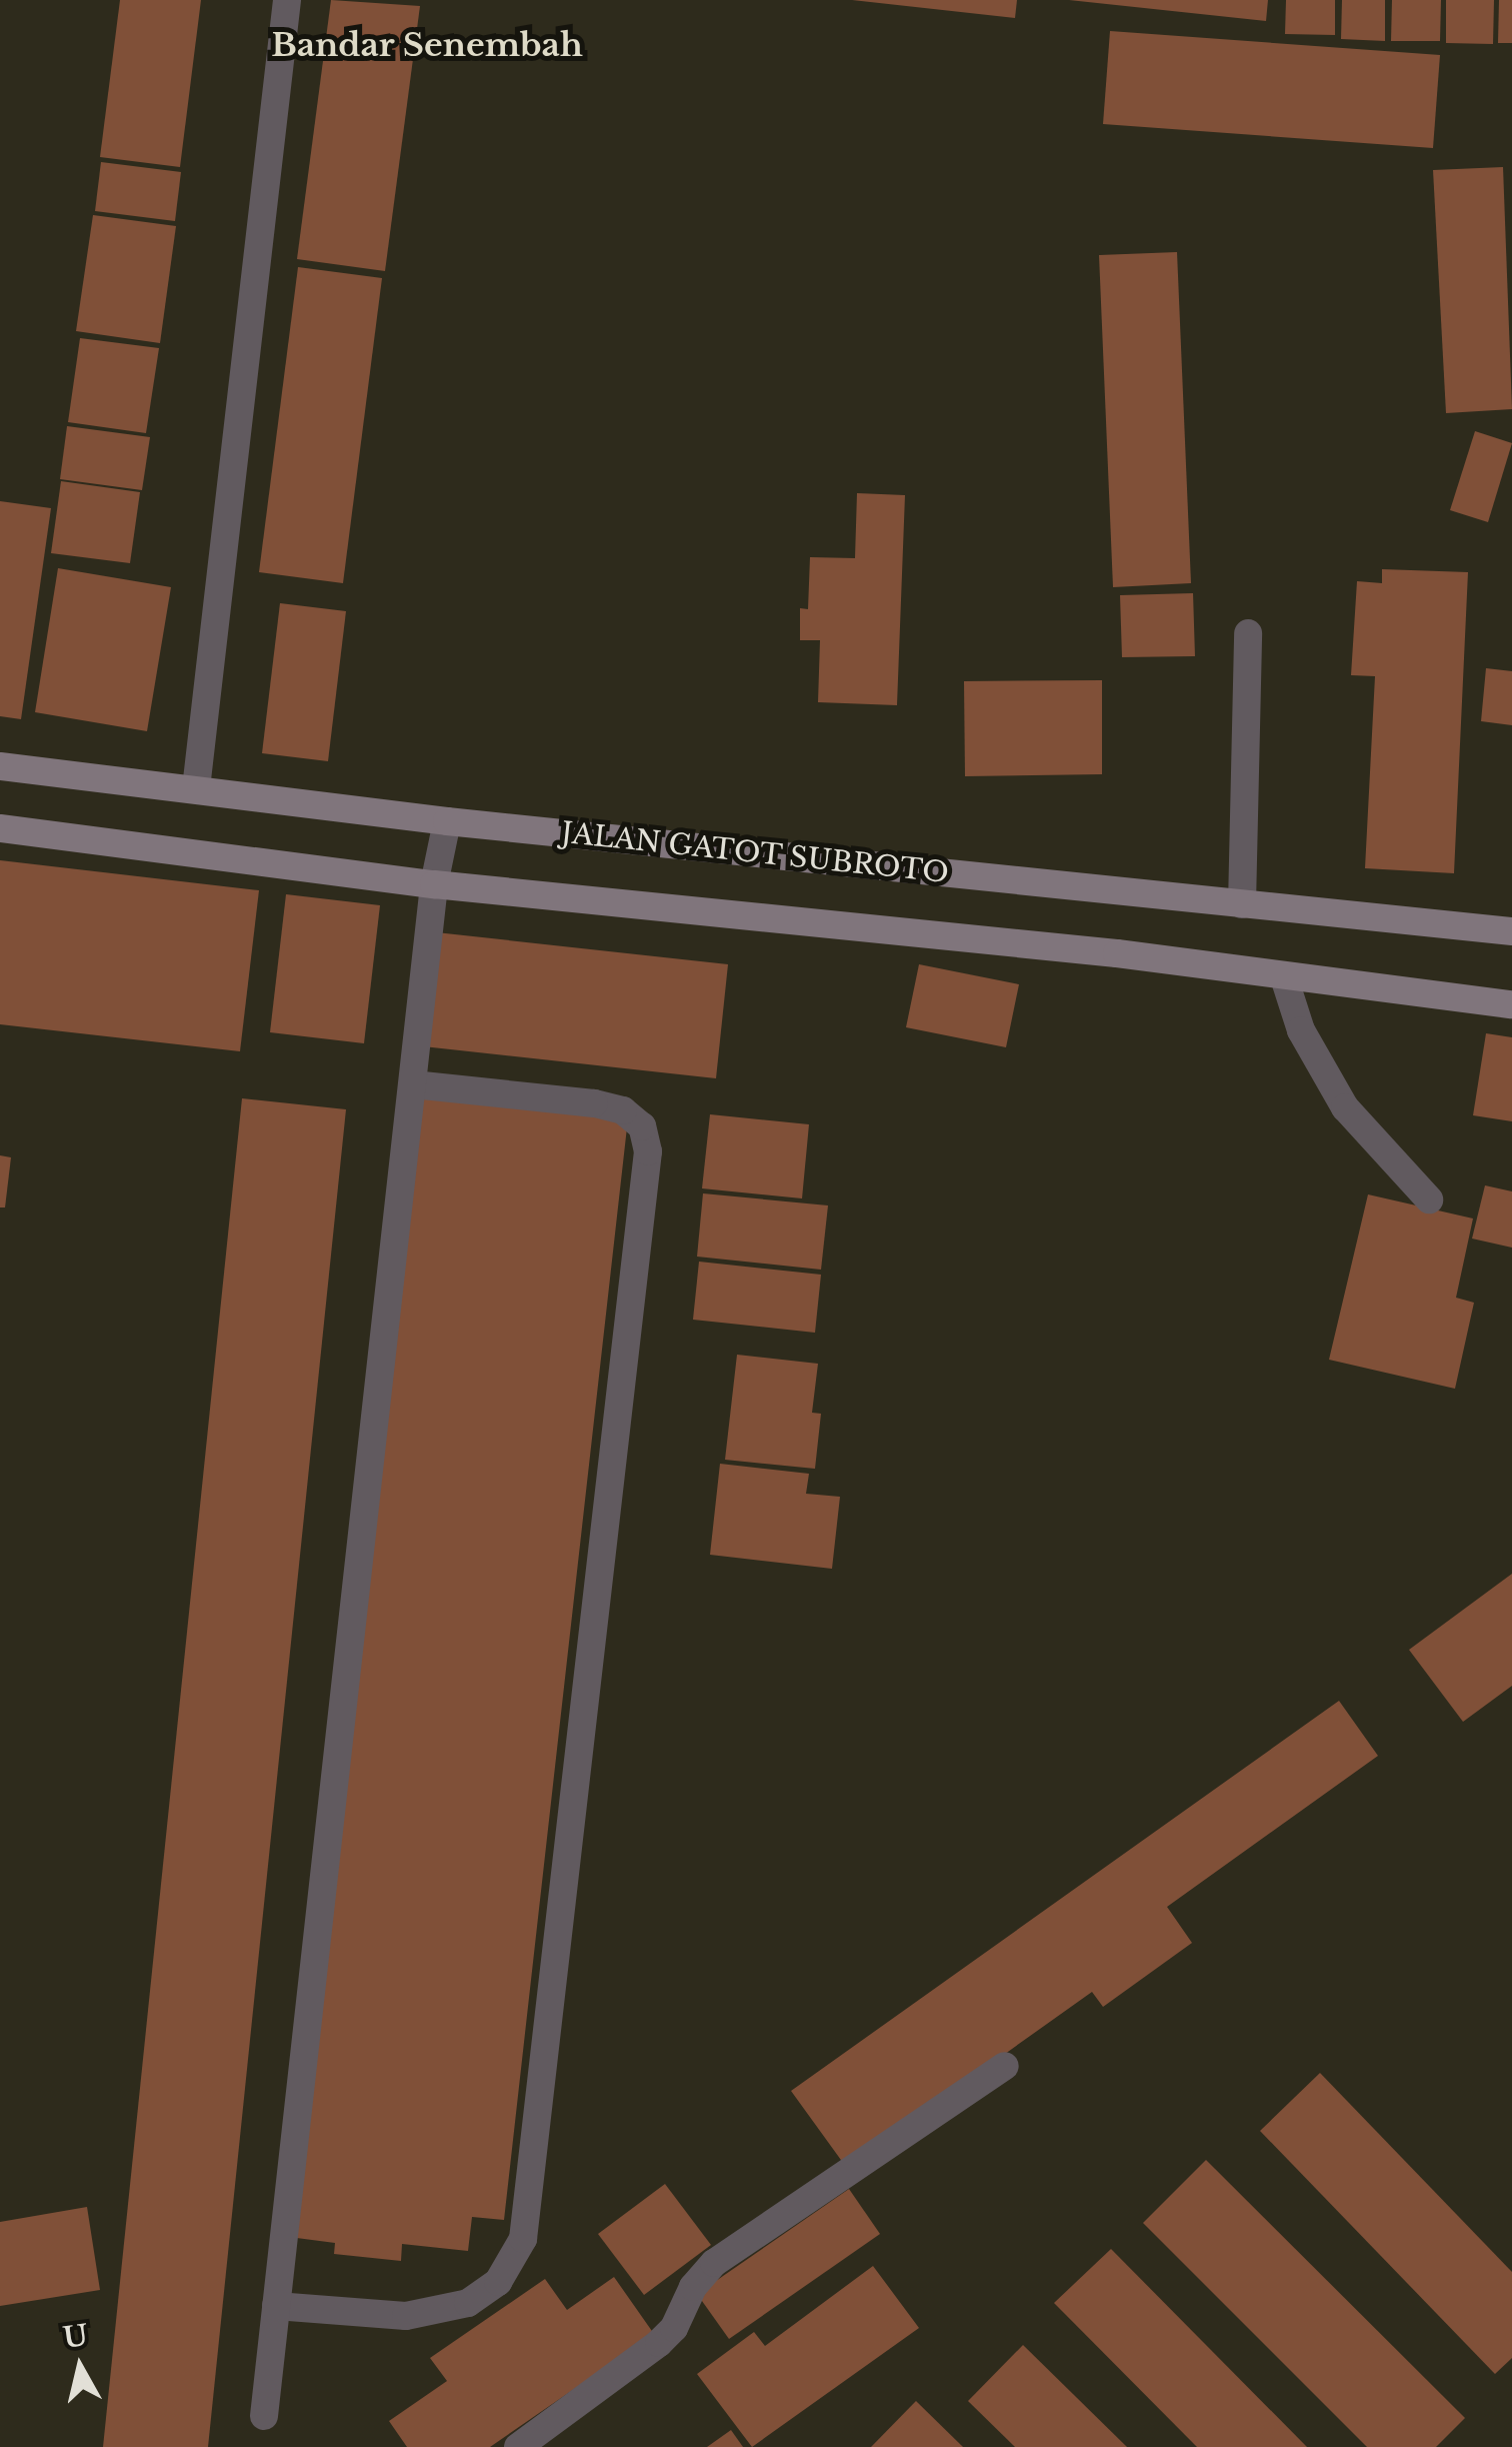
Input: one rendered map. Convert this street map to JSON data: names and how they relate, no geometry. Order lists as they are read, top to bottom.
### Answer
{
  "streets": {
    "main road": ["JALAN GATOT SUBROTO"]
  },
  "districts": ["Bandar Senembah"],
  "north": "top"
}
